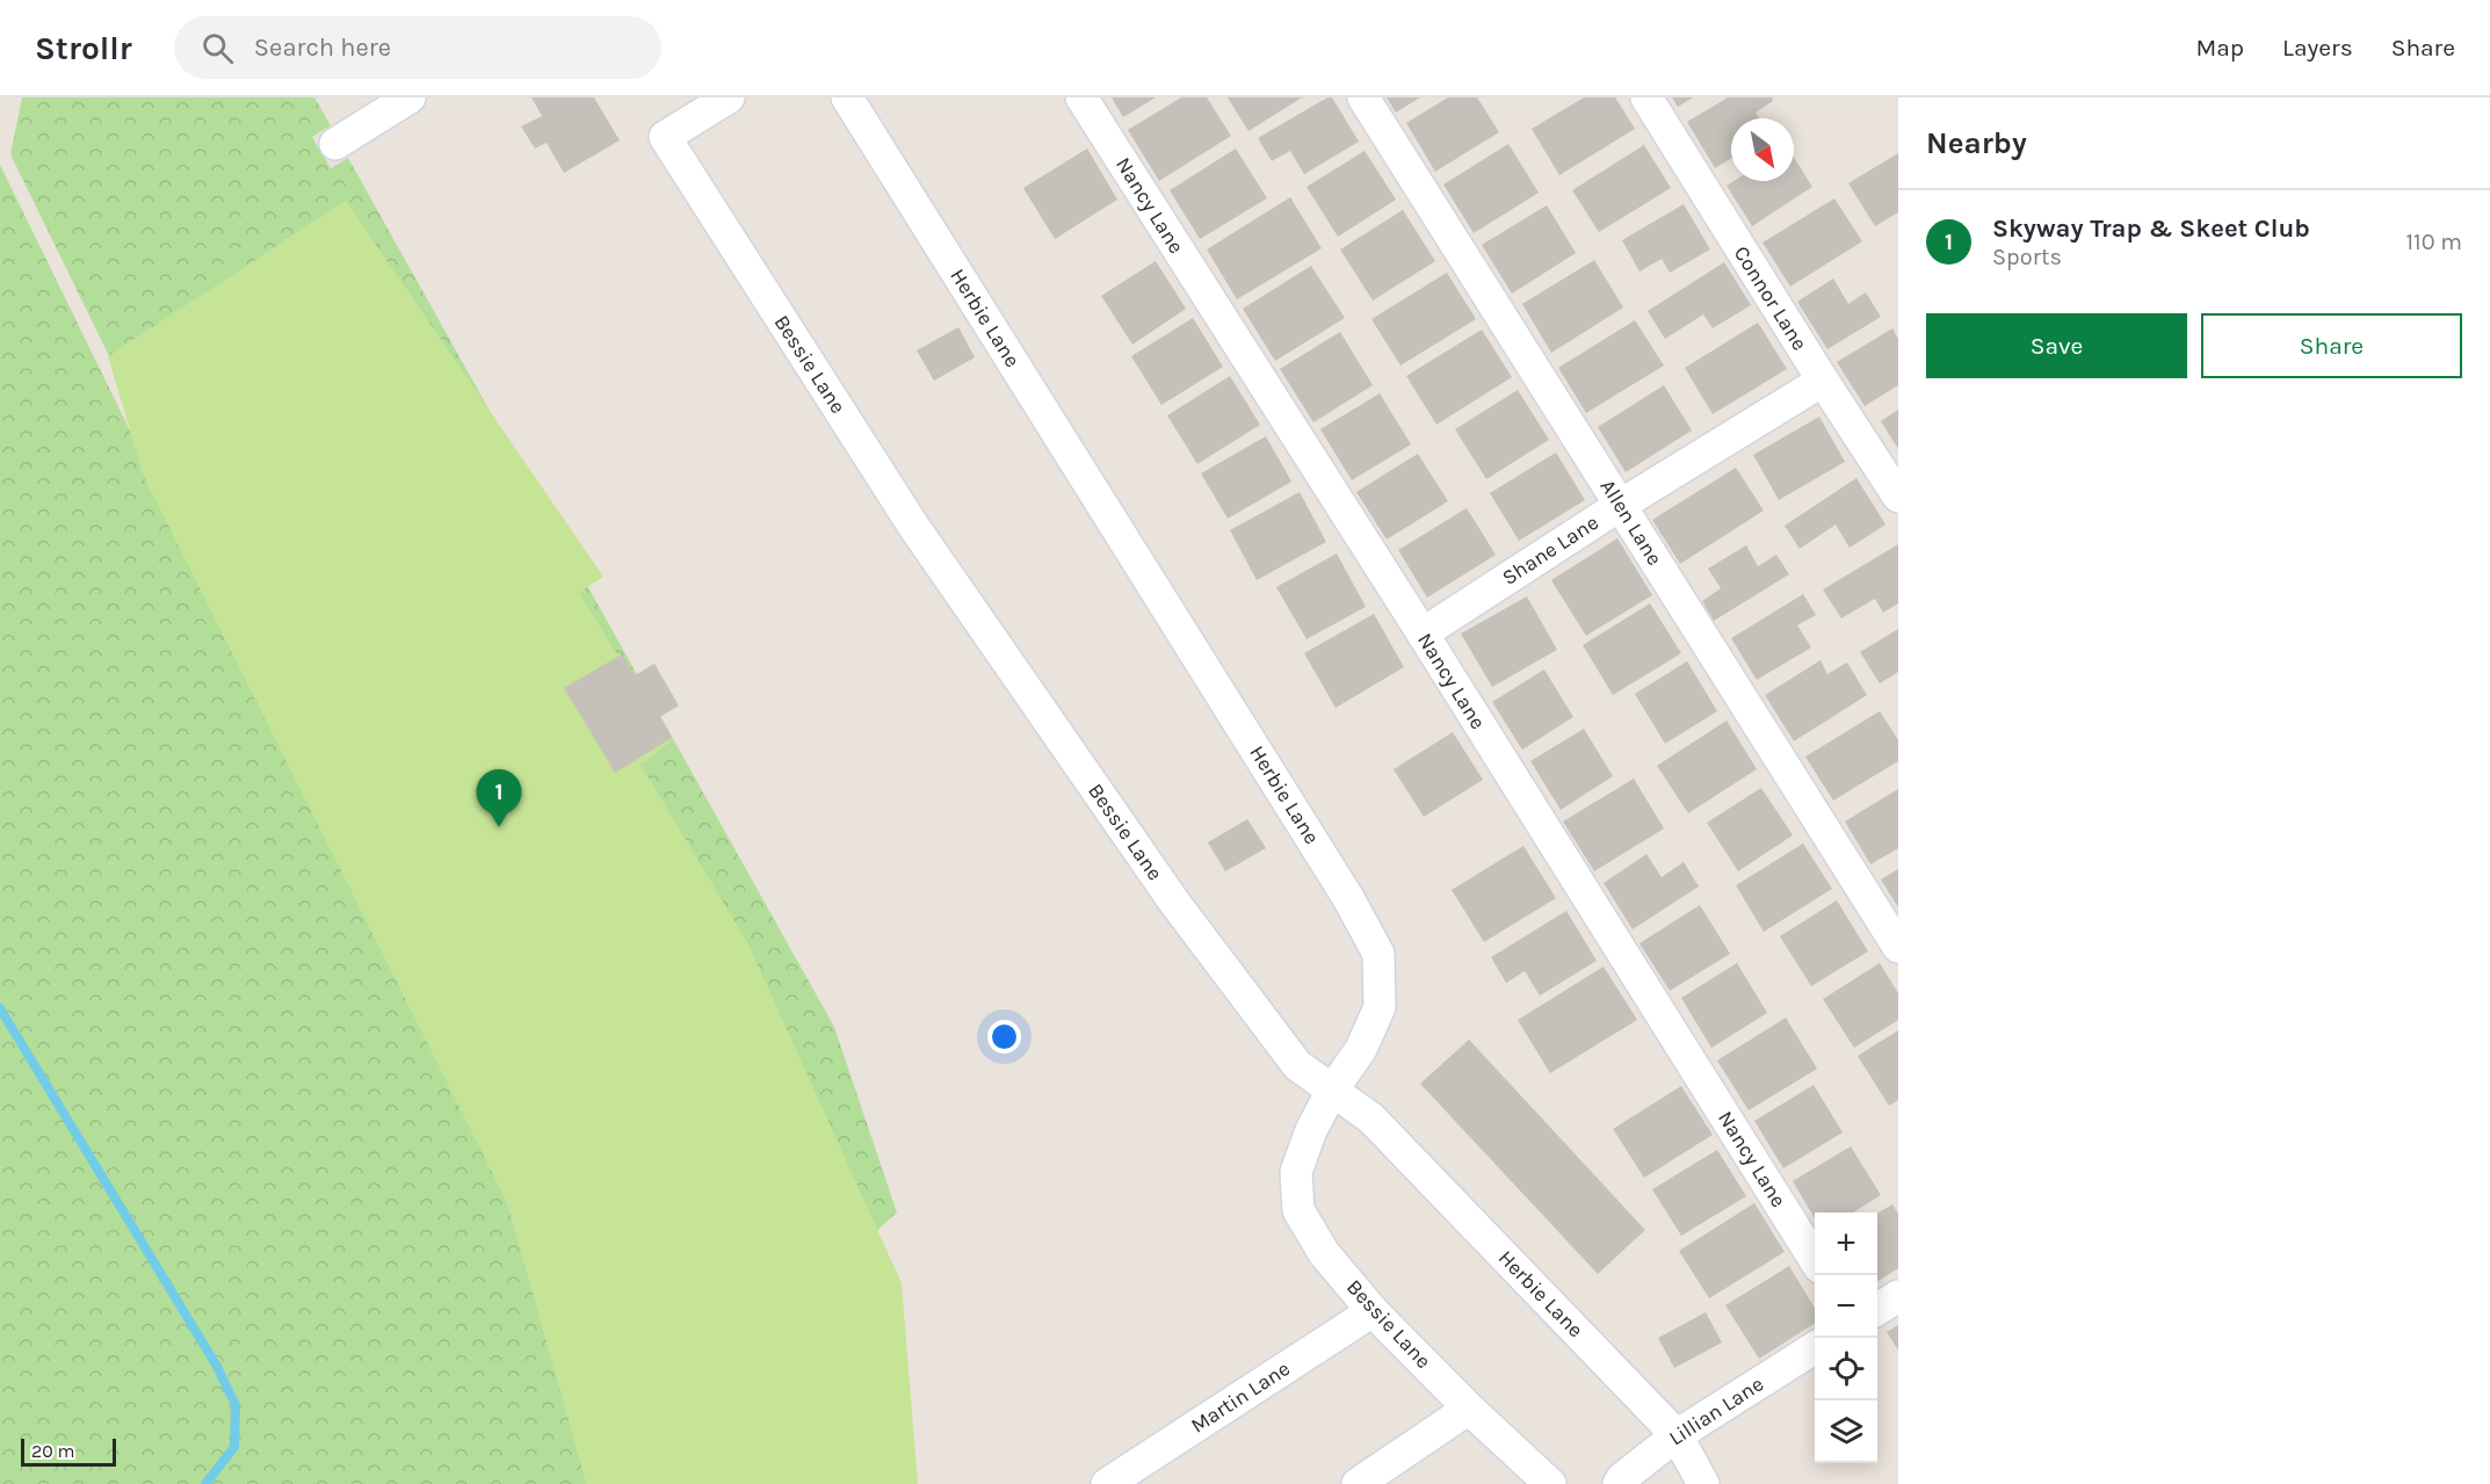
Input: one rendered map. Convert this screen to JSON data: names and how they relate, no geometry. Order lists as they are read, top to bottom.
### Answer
{
  "streets": {
    "street": [
      "Nancy Lane",
      "Connor Lane",
      "Herbie Lane",
      "Bessie Lane",
      "Allen Lane",
      "Shane Lane",
      "Martin Lane",
      "Lillian Lane"
    ]
  },
  "crossings": [
    ["Nancy Lane", "Shane Lane"],
    ["Connor Lane", "Shane Lane"],
    ["Herbie Lane", "Bessie Lane"],
    ["Herbie Lane", "Lillian Lane"],
    ["Bessie Lane", "Martin Lane"],
    ["Allen Lane", "Shane Lane"]
  ],
  "scale_bar": "20 m",
  "north": "bottom right",
  "page": {
    "header": "Strollr",
    "search": "Search here",
    "nav": ["Map", "Layers", "Share"],
    "heading": "Nearby",
    "list": [
      {
        "mark": "1",
        "name": "Skyway Trap & Skeet Club",
        "note": "Sports",
        "value": "110 m"
      }
    ],
    "buttons": ["Save", "Share"],
    "pins": "1",
    "map_buttons": ["+", "−"],
    "scale": "20 m"
  }
}
